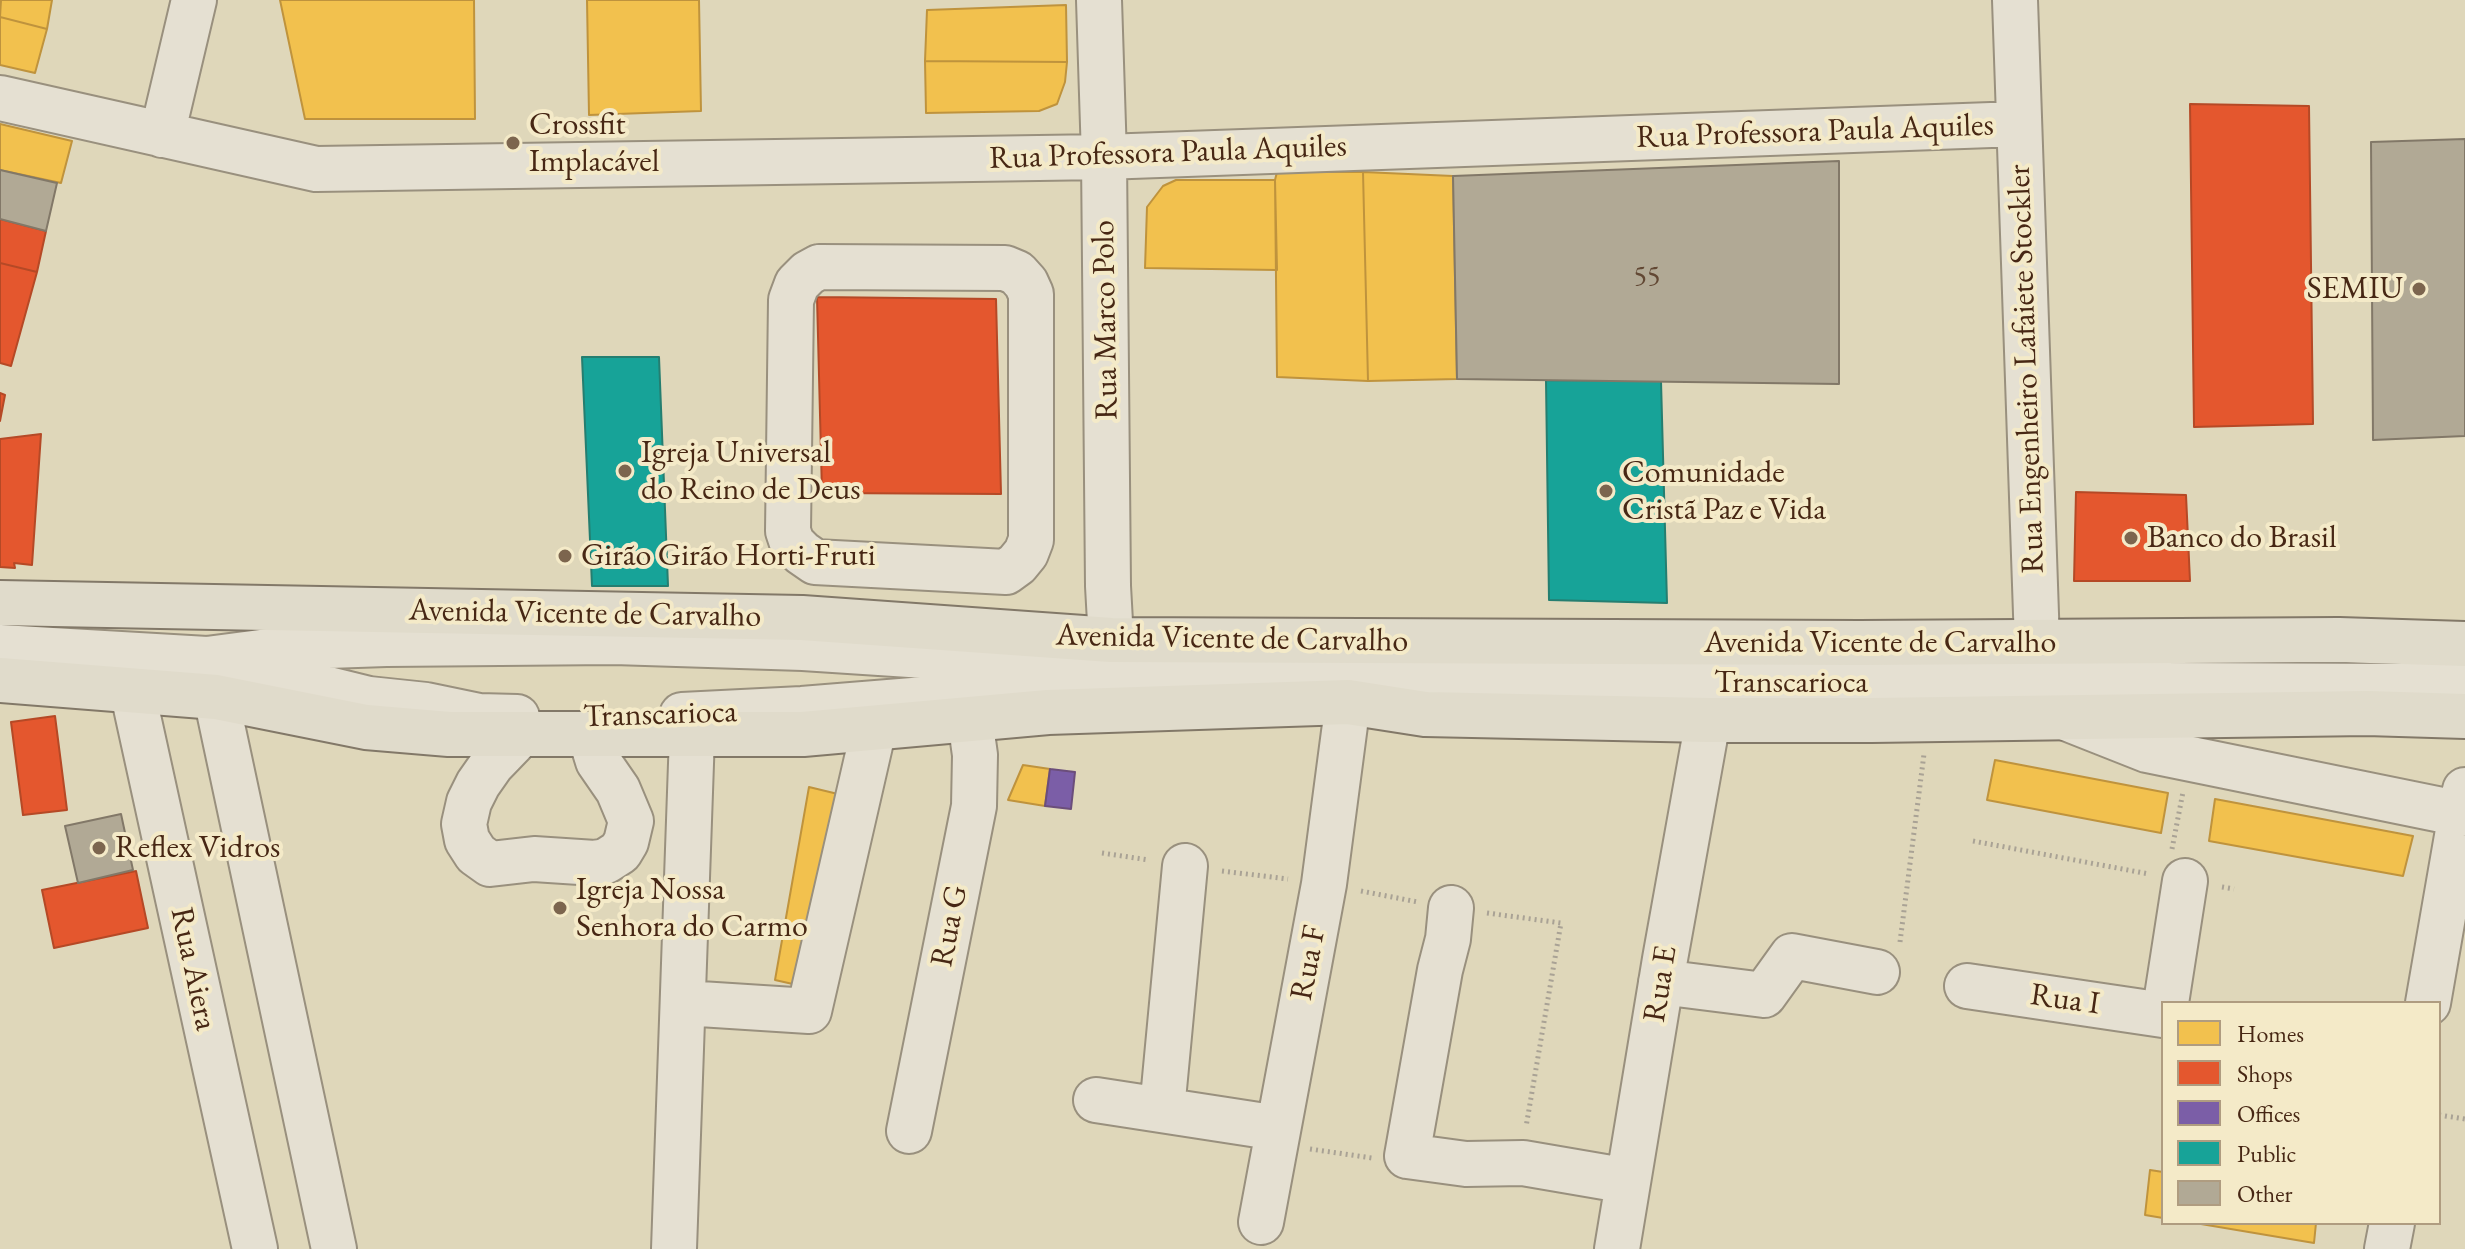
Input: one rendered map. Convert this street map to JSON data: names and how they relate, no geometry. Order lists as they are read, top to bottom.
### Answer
{
  "streets": {
    "main road": ["Avenida Vicente de Carvalho"],
    "street": [
      "Rua Professora Paula Aquiles",
      "Rua Marco Polo",
      "Rua Engenheiro Lafaiete Stockler",
      "Transcarioca",
      "Rua G",
      "Rua F",
      "Rua Aiera",
      "Rua E",
      "Rua I"
    ]
  },
  "crossings": [
    ["Rua Professora Paula Aquiles", "Rua Marco Polo"],
    ["Rua Professora Paula Aquiles", "Rua Engenheiro Lafaiete Stockler"],
    ["Rua Marco Polo", "Avenida Vicente de Carvalho"],
    ["Rua Marco Polo", "Transcarioca"],
    ["Rua Engenheiro Lafaiete Stockler", "Avenida Vicente de Carvalho"],
    ["Avenida Vicente de Carvalho", "Transcarioca"],
    ["Avenida Vicente de Carvalho", "Rua G"],
    ["Avenida Vicente de Carvalho", "Rua F"],
    ["Avenida Vicente de Carvalho", "Rua Aiera"],
    ["Avenida Vicente de Carvalho", "Rua E"]
  ],
  "places": [
    "Crossfit Implacável",
    "SEMIU",
    "Igreja Universal do Reino de Deus",
    "Comunidade Cristã Paz e Vida",
    "Banco do Brasil",
    "Girão Girão Horti-Fruti",
    "Reflex Vidros",
    "Igreja Nossa Senhora do Carmo"
  ],
  "house_numbers": ["55"],
  "legend": [
    "Homes",
    "Shops",
    "Offices",
    "Public",
    "Other"
  ]
}
